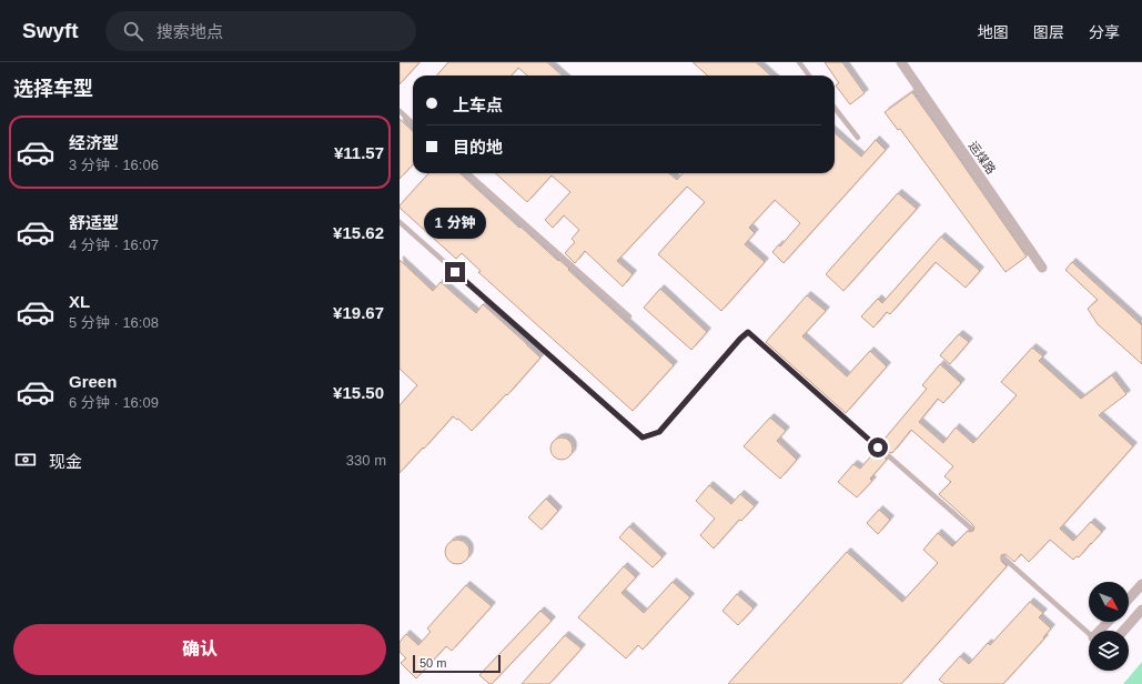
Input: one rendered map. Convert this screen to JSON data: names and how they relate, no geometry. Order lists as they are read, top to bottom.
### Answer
{
  "streets": {
    "street": ["运煤路"]
  },
  "scale_bar": "50 m",
  "north": "bottom right",
  "page": {
    "header": "Swyft",
    "search": "搜索地点",
    "nav": ["地图", "图层", "分享"],
    "heading": "选择车型",
    "banner": ["上车点", "目的地"],
    "list": [
      {
        "name": "经济型",
        "note": "3 分钟 · 16:06",
        "value": "¥11.57"
      },
      {
        "name": "舒适型",
        "note": "4 分钟 · 16:07",
        "value": "¥15.62"
      },
      {
        "name": "XL",
        "note": "5 分钟 · 16:08",
        "value": "¥19.67"
      },
      {
        "name": "Green",
        "note": "6 分钟 · 16:09",
        "value": "¥15.50"
      }
    ],
    "bubble": "1 分钟",
    "pay": ["现金", "330 m"],
    "buttons": "确认",
    "scale": "50 m"
  }
}
